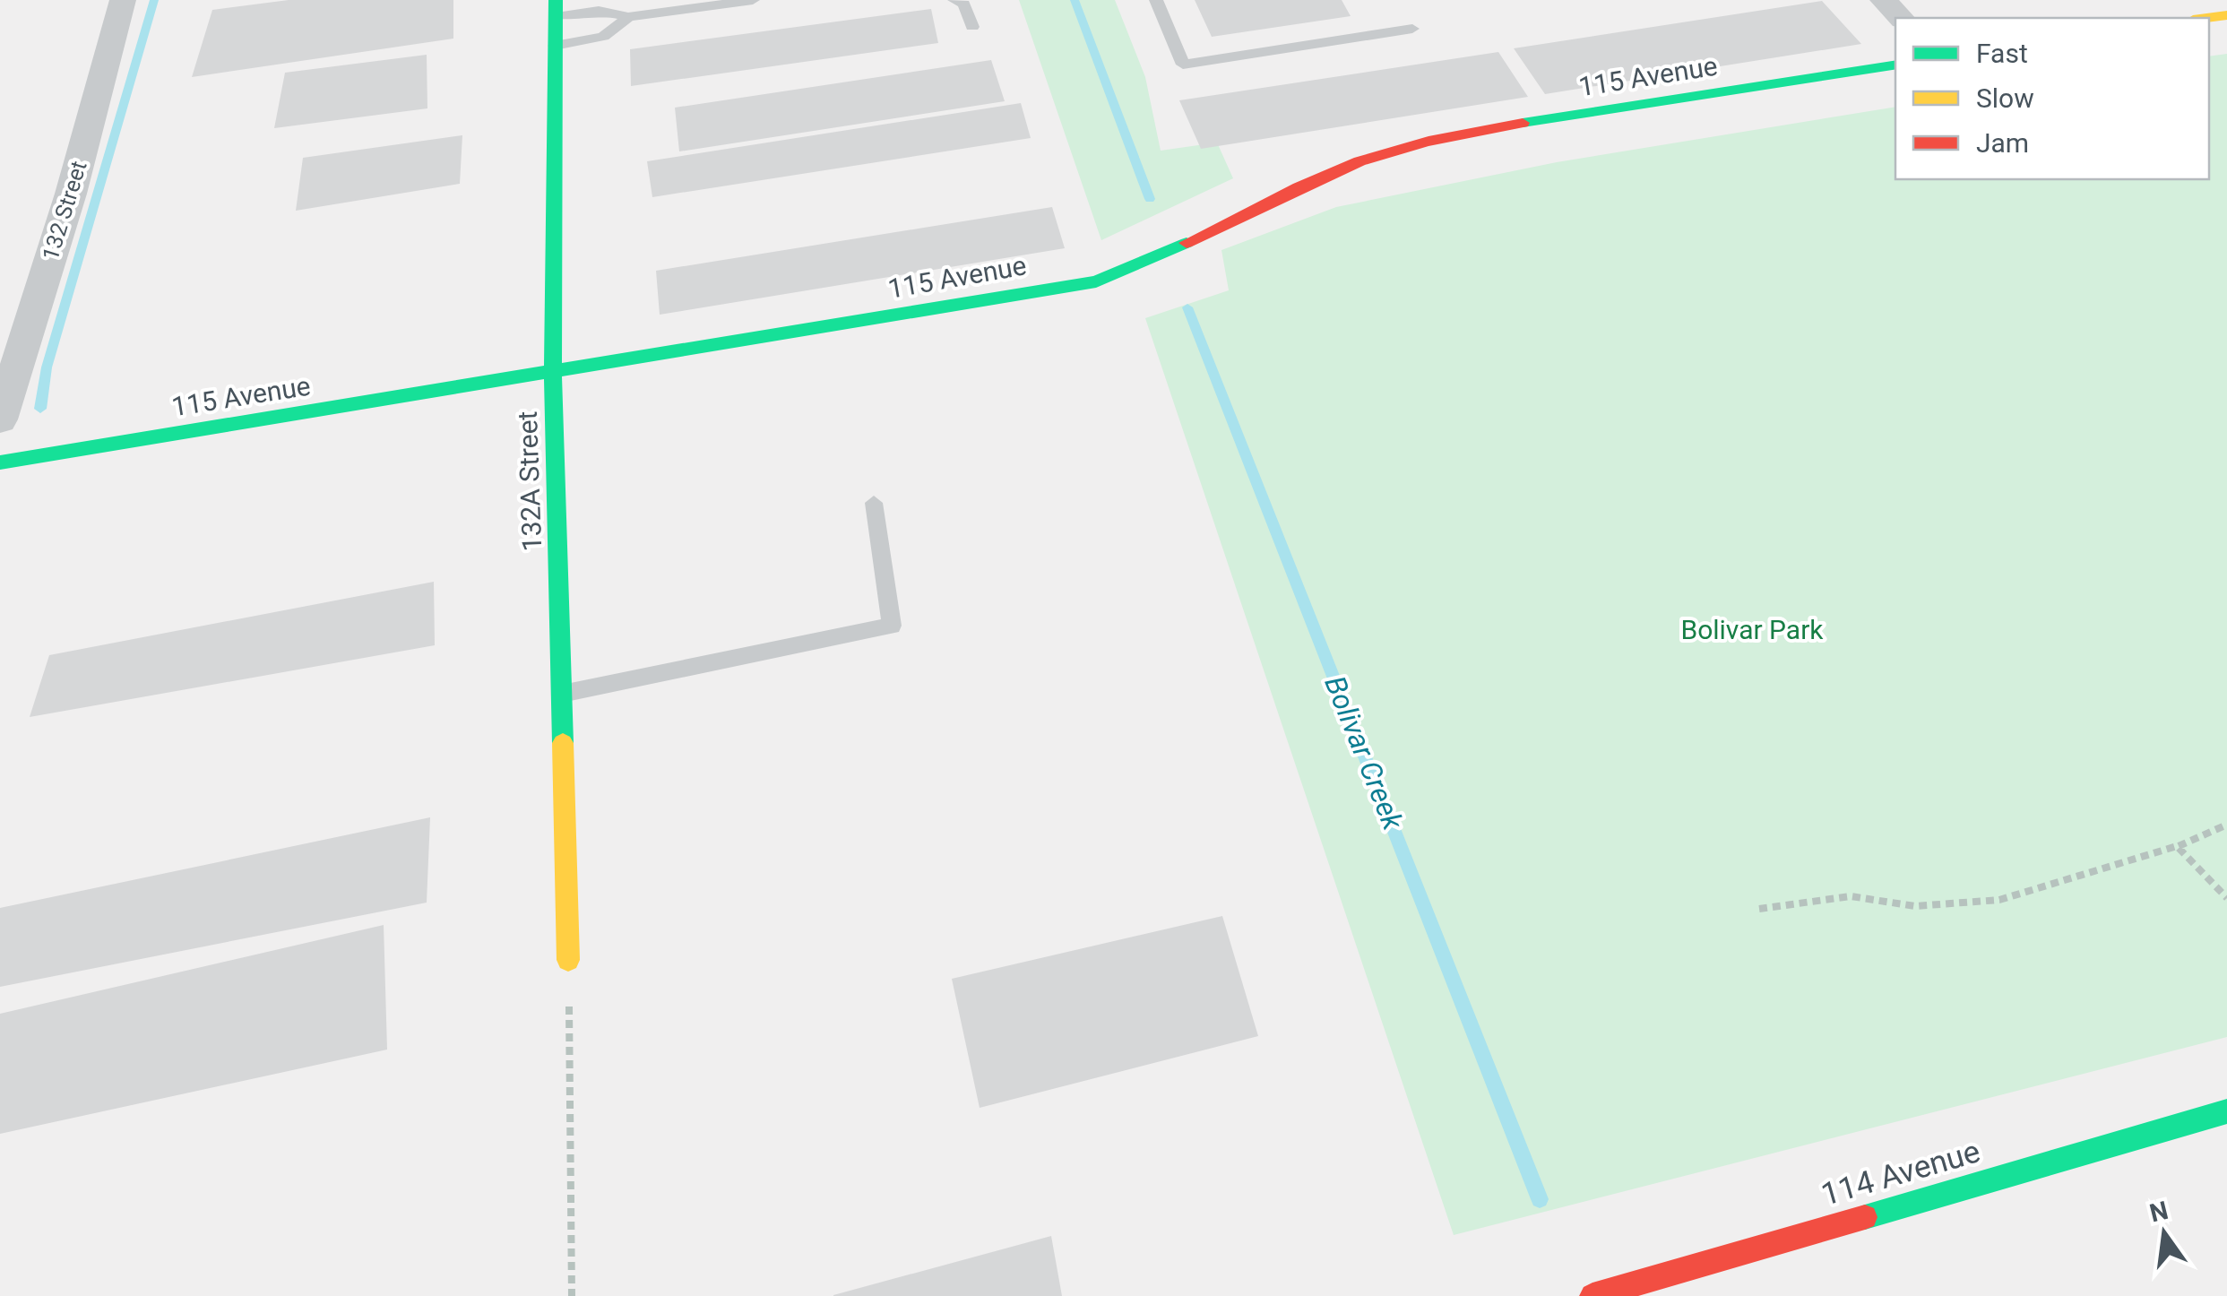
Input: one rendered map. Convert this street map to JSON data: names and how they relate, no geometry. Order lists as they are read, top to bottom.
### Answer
{
  "streets": {
    "street": [
      "115 Avenue",
      "132 Street",
      "132A Street",
      "114 Avenue"
    ]
  },
  "crossings": [
    ["115 Avenue", "132A Street"]
  ],
  "water": ["Bolivar Creek"],
  "parks": ["Bolivar Park"],
  "legend": ["Fast", "Slow", "Jam"],
  "north": "top"
}
